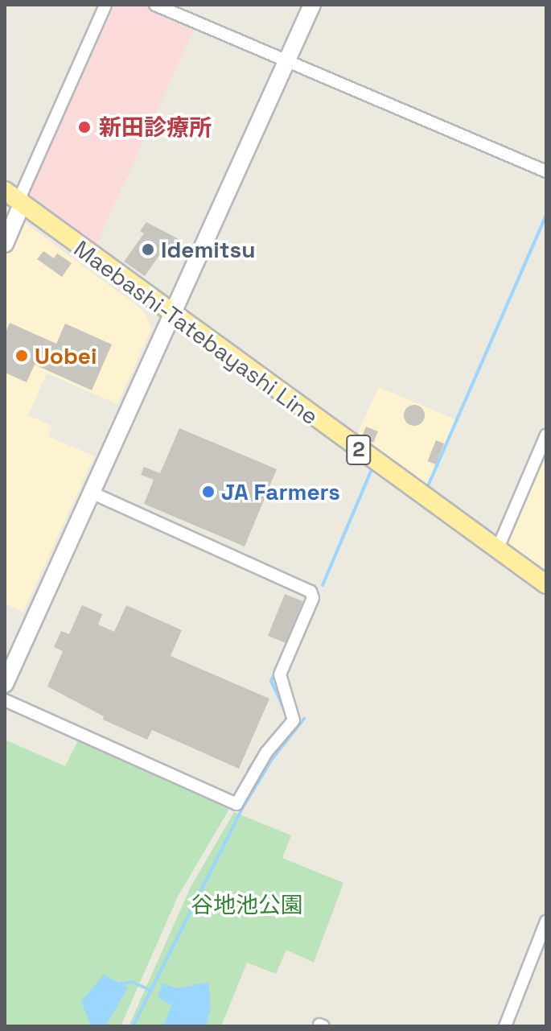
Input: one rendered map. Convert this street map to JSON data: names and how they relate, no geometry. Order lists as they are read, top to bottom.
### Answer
{
  "streets": {
    "main road": ["Maebashi-Tatebayashi Line", "2"]
  },
  "parks": ["谷地池公園"],
  "places": [
    "新田診療所",
    "Idemitsu",
    "Uobei",
    "JA Farmers"
  ]
}
